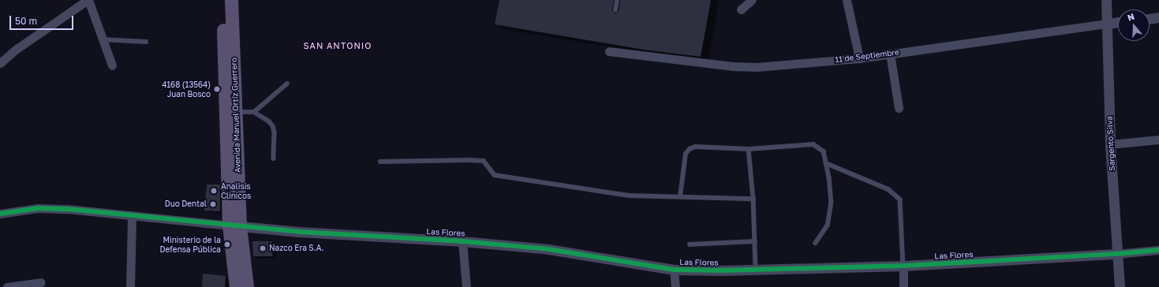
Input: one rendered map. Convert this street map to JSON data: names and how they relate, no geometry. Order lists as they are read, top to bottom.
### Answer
{
  "streets": {
    "main road": ["Avenida Manuel Ortíz Guerrero"],
    "street": ["11 de Septiembre", "Sargento Silva", "Las Flores"]
  },
  "crossings": [
    ["11 de Septiembre", "Sargento Silva"],
    ["Avenida Manuel Ortíz Guerrero", "Las Flores"],
    ["Sargento Silva", "Las Flores"]
  ],
  "districts": ["SAN ANTONIO"],
  "places": [
    "4168 (13564) Juan Bosco",
    "Analisis Clinicos",
    "Duo Dental",
    "Ministerio de la Defensa Pública",
    "Nazco Era S.A."
  ],
  "scale_bar": "50 m",
  "north": "top"
}
